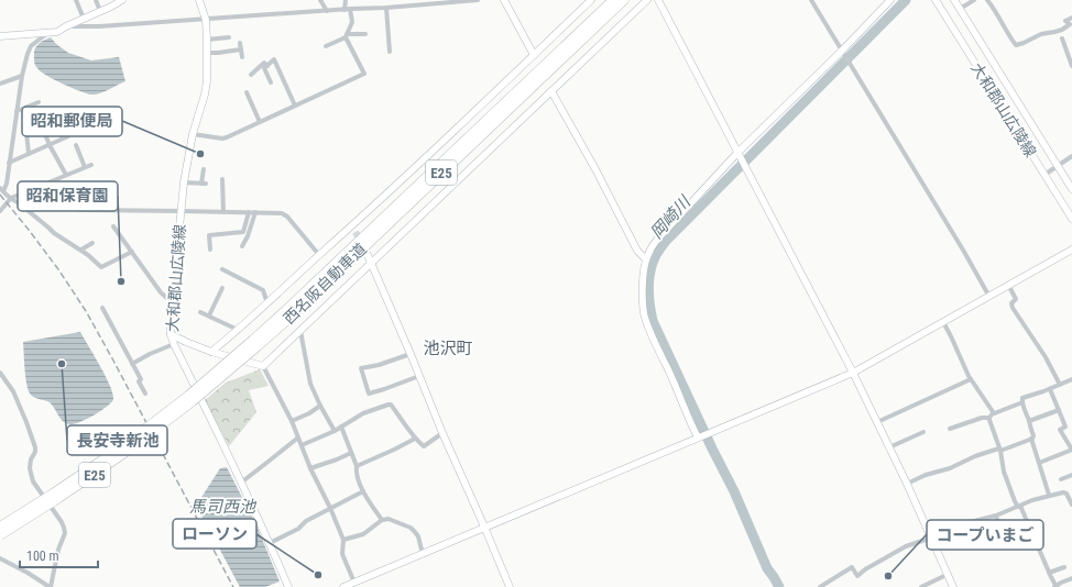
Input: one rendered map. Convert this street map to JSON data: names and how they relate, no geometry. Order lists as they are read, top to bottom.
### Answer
{
  "streets": {
    "highway": ["E25", "西名阪自動車道"],
    "street": ["大和郡山広陵線"]
  },
  "districts": ["池沢町"],
  "water": ["岡崎川", "馬司西池"],
  "places": [
    "昭和郵便局",
    "昭和保育園",
    "長安寺新池",
    "ローソン",
    "コープいまご"
  ],
  "scale_bar": "100 m"
}
